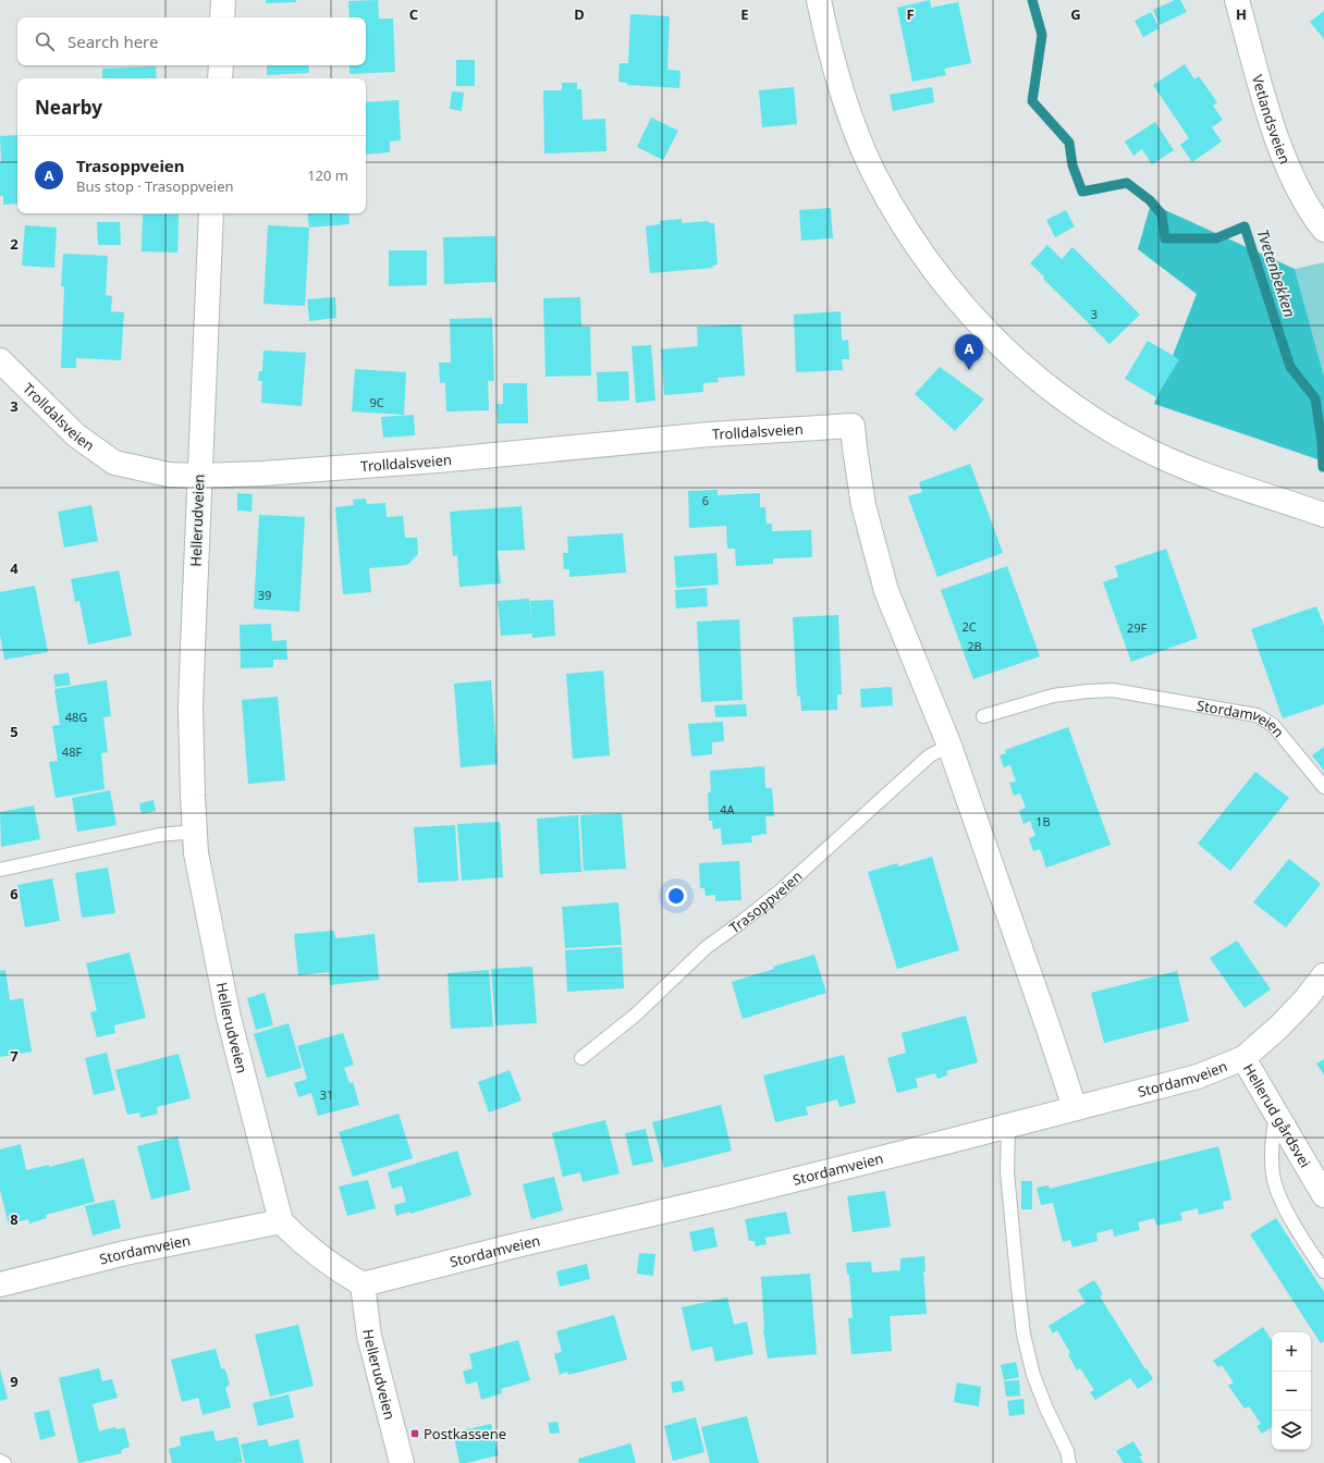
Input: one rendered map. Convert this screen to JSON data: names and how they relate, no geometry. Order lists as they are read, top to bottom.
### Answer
{
  "streets": {
    "street": [
      "Vetlandsveien",
      "Trolldalsveien",
      "Hellerudveien",
      "Stordamveien",
      "Hellerud gårdsvei"
    ],
    "lane": ["Trasoppveien"]
  },
  "crossings": [
    ["Trolldalsveien", "Hellerudveien"],
    ["Trolldalsveien", "Trasoppveien"],
    ["Hellerudveien", "Stordamveien"],
    ["Stordamveien", "Hellerud gårdsvei"]
  ],
  "water": ["Tvetenbekken"],
  "places": {
    "transit": ["Postkassene"]
  },
  "house_numbers": [
    "3",
    "9C",
    "6",
    "39",
    "2C",
    "29F",
    "2B",
    "48G",
    "48F",
    "4A",
    "1B",
    "31"
  ],
  "page": {
    "search": "Search here",
    "heading": "Nearby",
    "list": [
      {
        "mark": "A",
        "name": "Trasoppveien",
        "note": "Bus stop · Trasoppveien",
        "value": "120 m"
      }
    ],
    "pins": "A",
    "map_buttons": ["+", "−"]
  },
  "grid": {
    "columns": [
      "C",
      "D",
      "E",
      "F",
      "G",
      "H"
    ],
    "rows": [
      "2",
      "3",
      "4",
      "5",
      "6",
      "7",
      "8",
      "9"
    ]
  }
}
